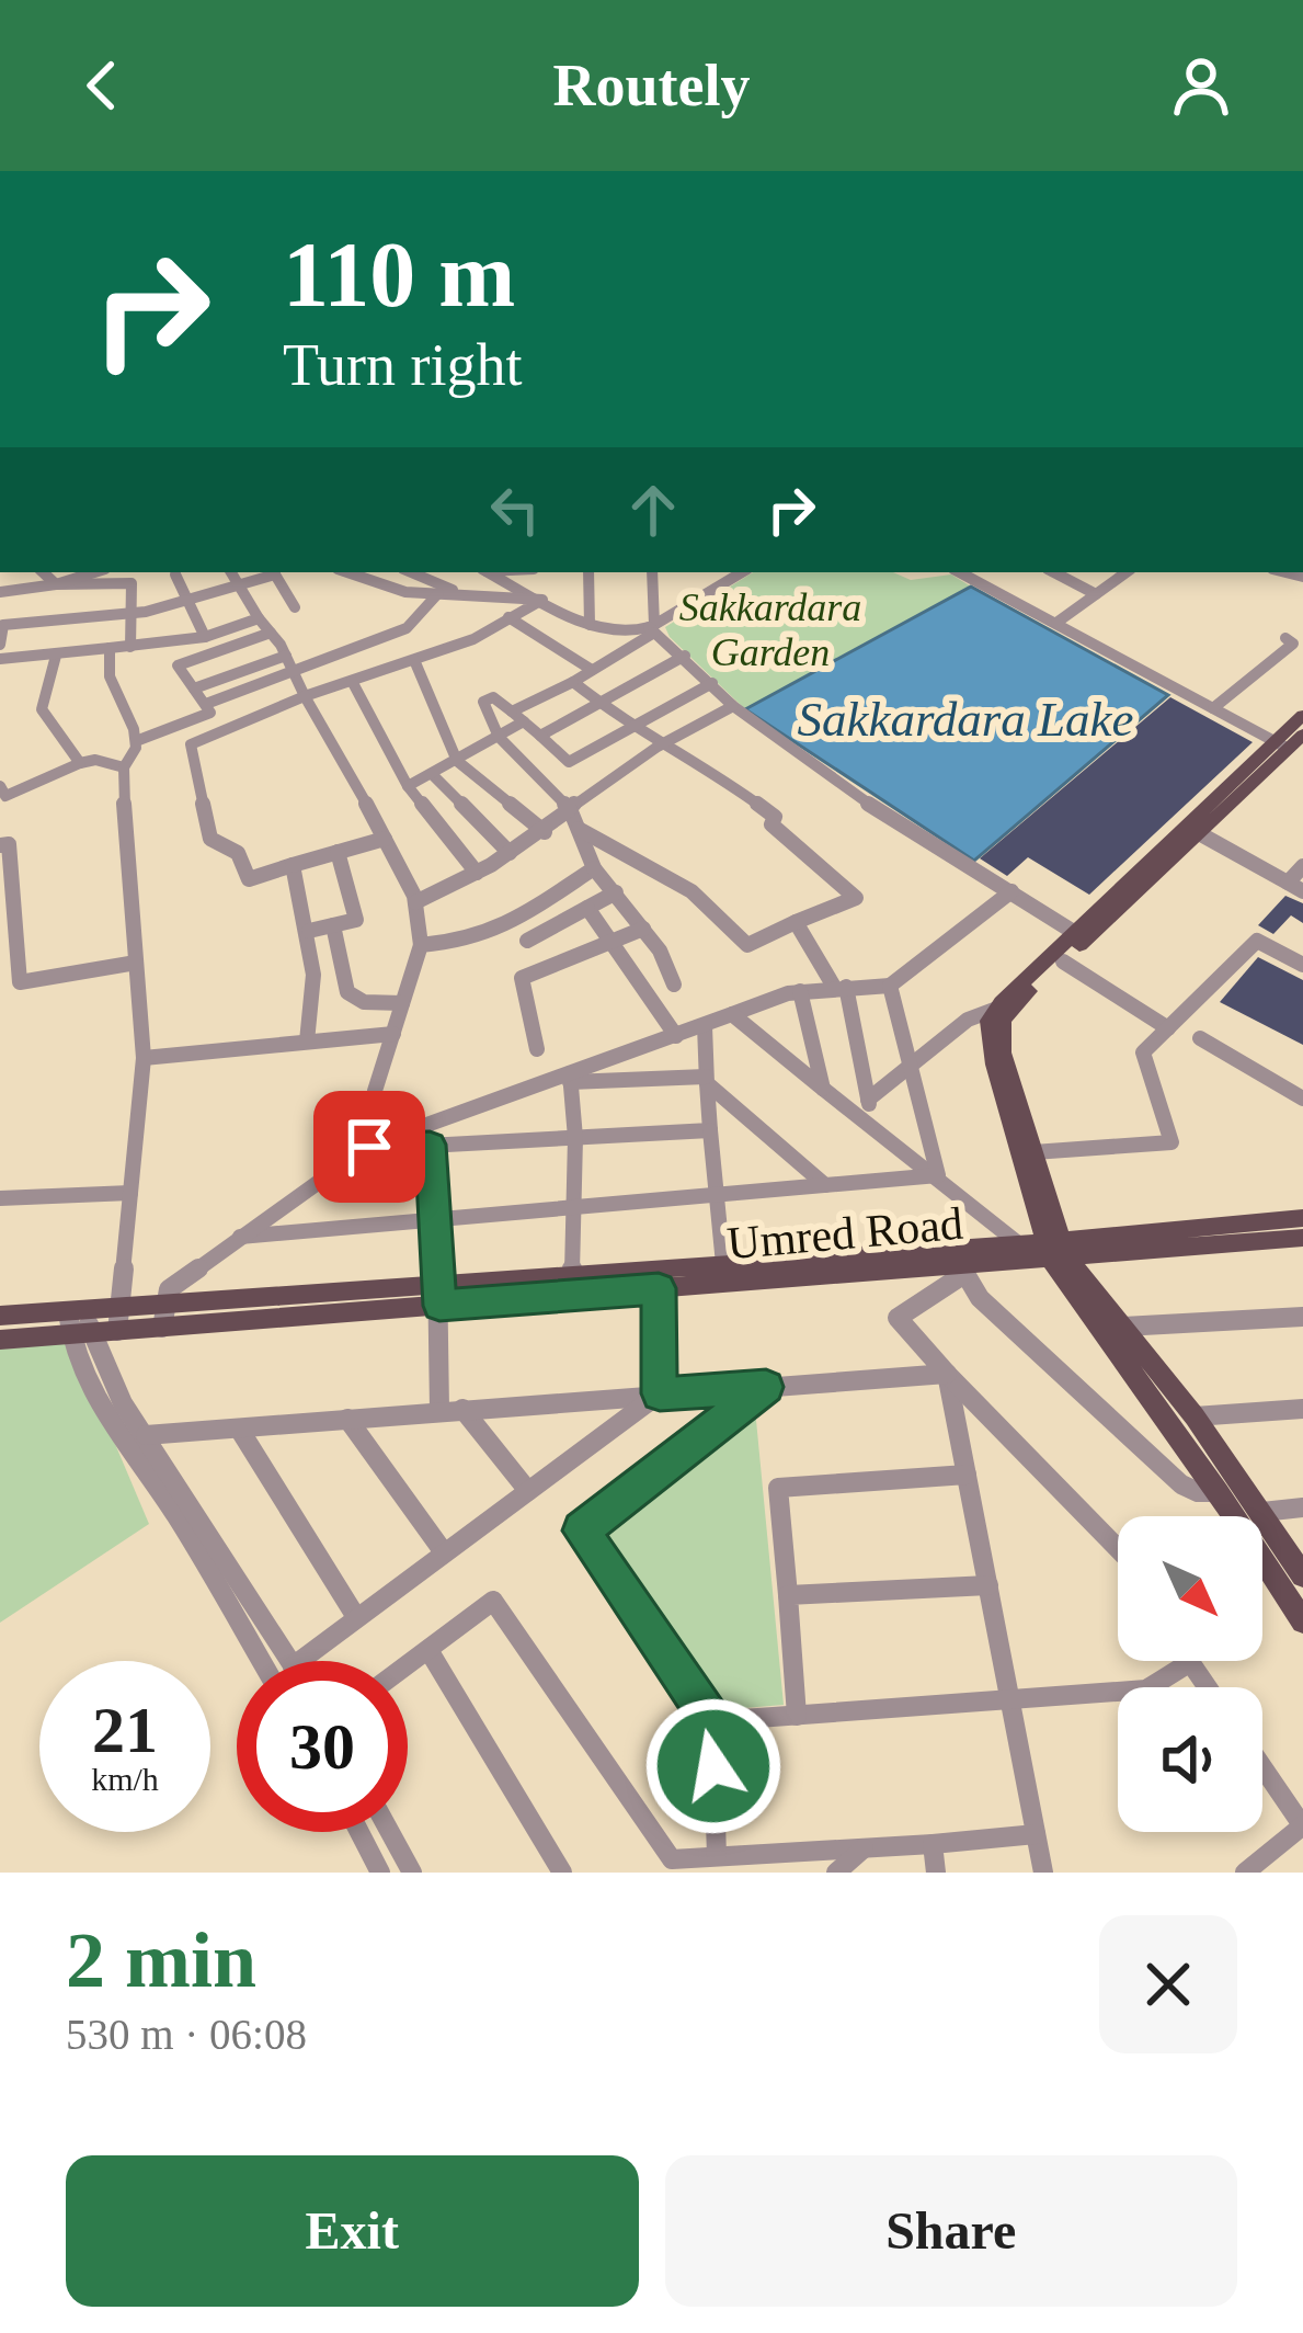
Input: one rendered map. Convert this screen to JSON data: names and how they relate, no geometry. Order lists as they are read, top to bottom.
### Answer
{
  "streets": {
    "main road": ["Umred Road"]
  },
  "water": ["Sakkardara Lake"],
  "parks": ["Sakkardara Garden"],
  "north": "bottom right",
  "page": {
    "header": "Routely",
    "turn": ["110 m", "Turn right"],
    "speed": "21 km/h",
    "limit": "30",
    "heading": ["2 min", "530 m · 06:08"],
    "buttons": ["Exit", "Share"]
  }
}
